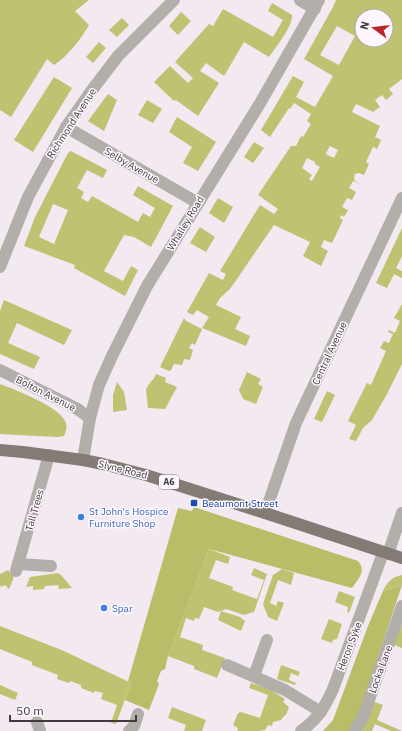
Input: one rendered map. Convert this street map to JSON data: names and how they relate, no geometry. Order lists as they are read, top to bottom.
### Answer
{
  "streets": {
    "main road": ["Slyne Road", "A6"],
    "street": [
      "Richmond Avenue",
      "Selby Avenue",
      "Whalley Road",
      "Central Avenue",
      "Bolton Avenue",
      "Tall Trees",
      "Heron Syke",
      "Locka Lane"
    ]
  },
  "crossings": [
    ["Richmond Avenue", "Selby Avenue"],
    ["Selby Avenue", "Whalley Road"],
    ["Whalley Road", "Bolton Avenue"],
    ["Whalley Road", "Slyne Road"],
    ["Central Avenue", "Slyne Road"],
    ["Slyne Road", "Tall Trees"],
    ["Slyne Road", "Heron Syke"]
  ],
  "places": {
    "transit": ["Beaumont Street"],
    "other": ["St John's Hospice Furniture Shop", "Spar"]
  },
  "scale_bar": "50 m",
  "north": "left"
}
